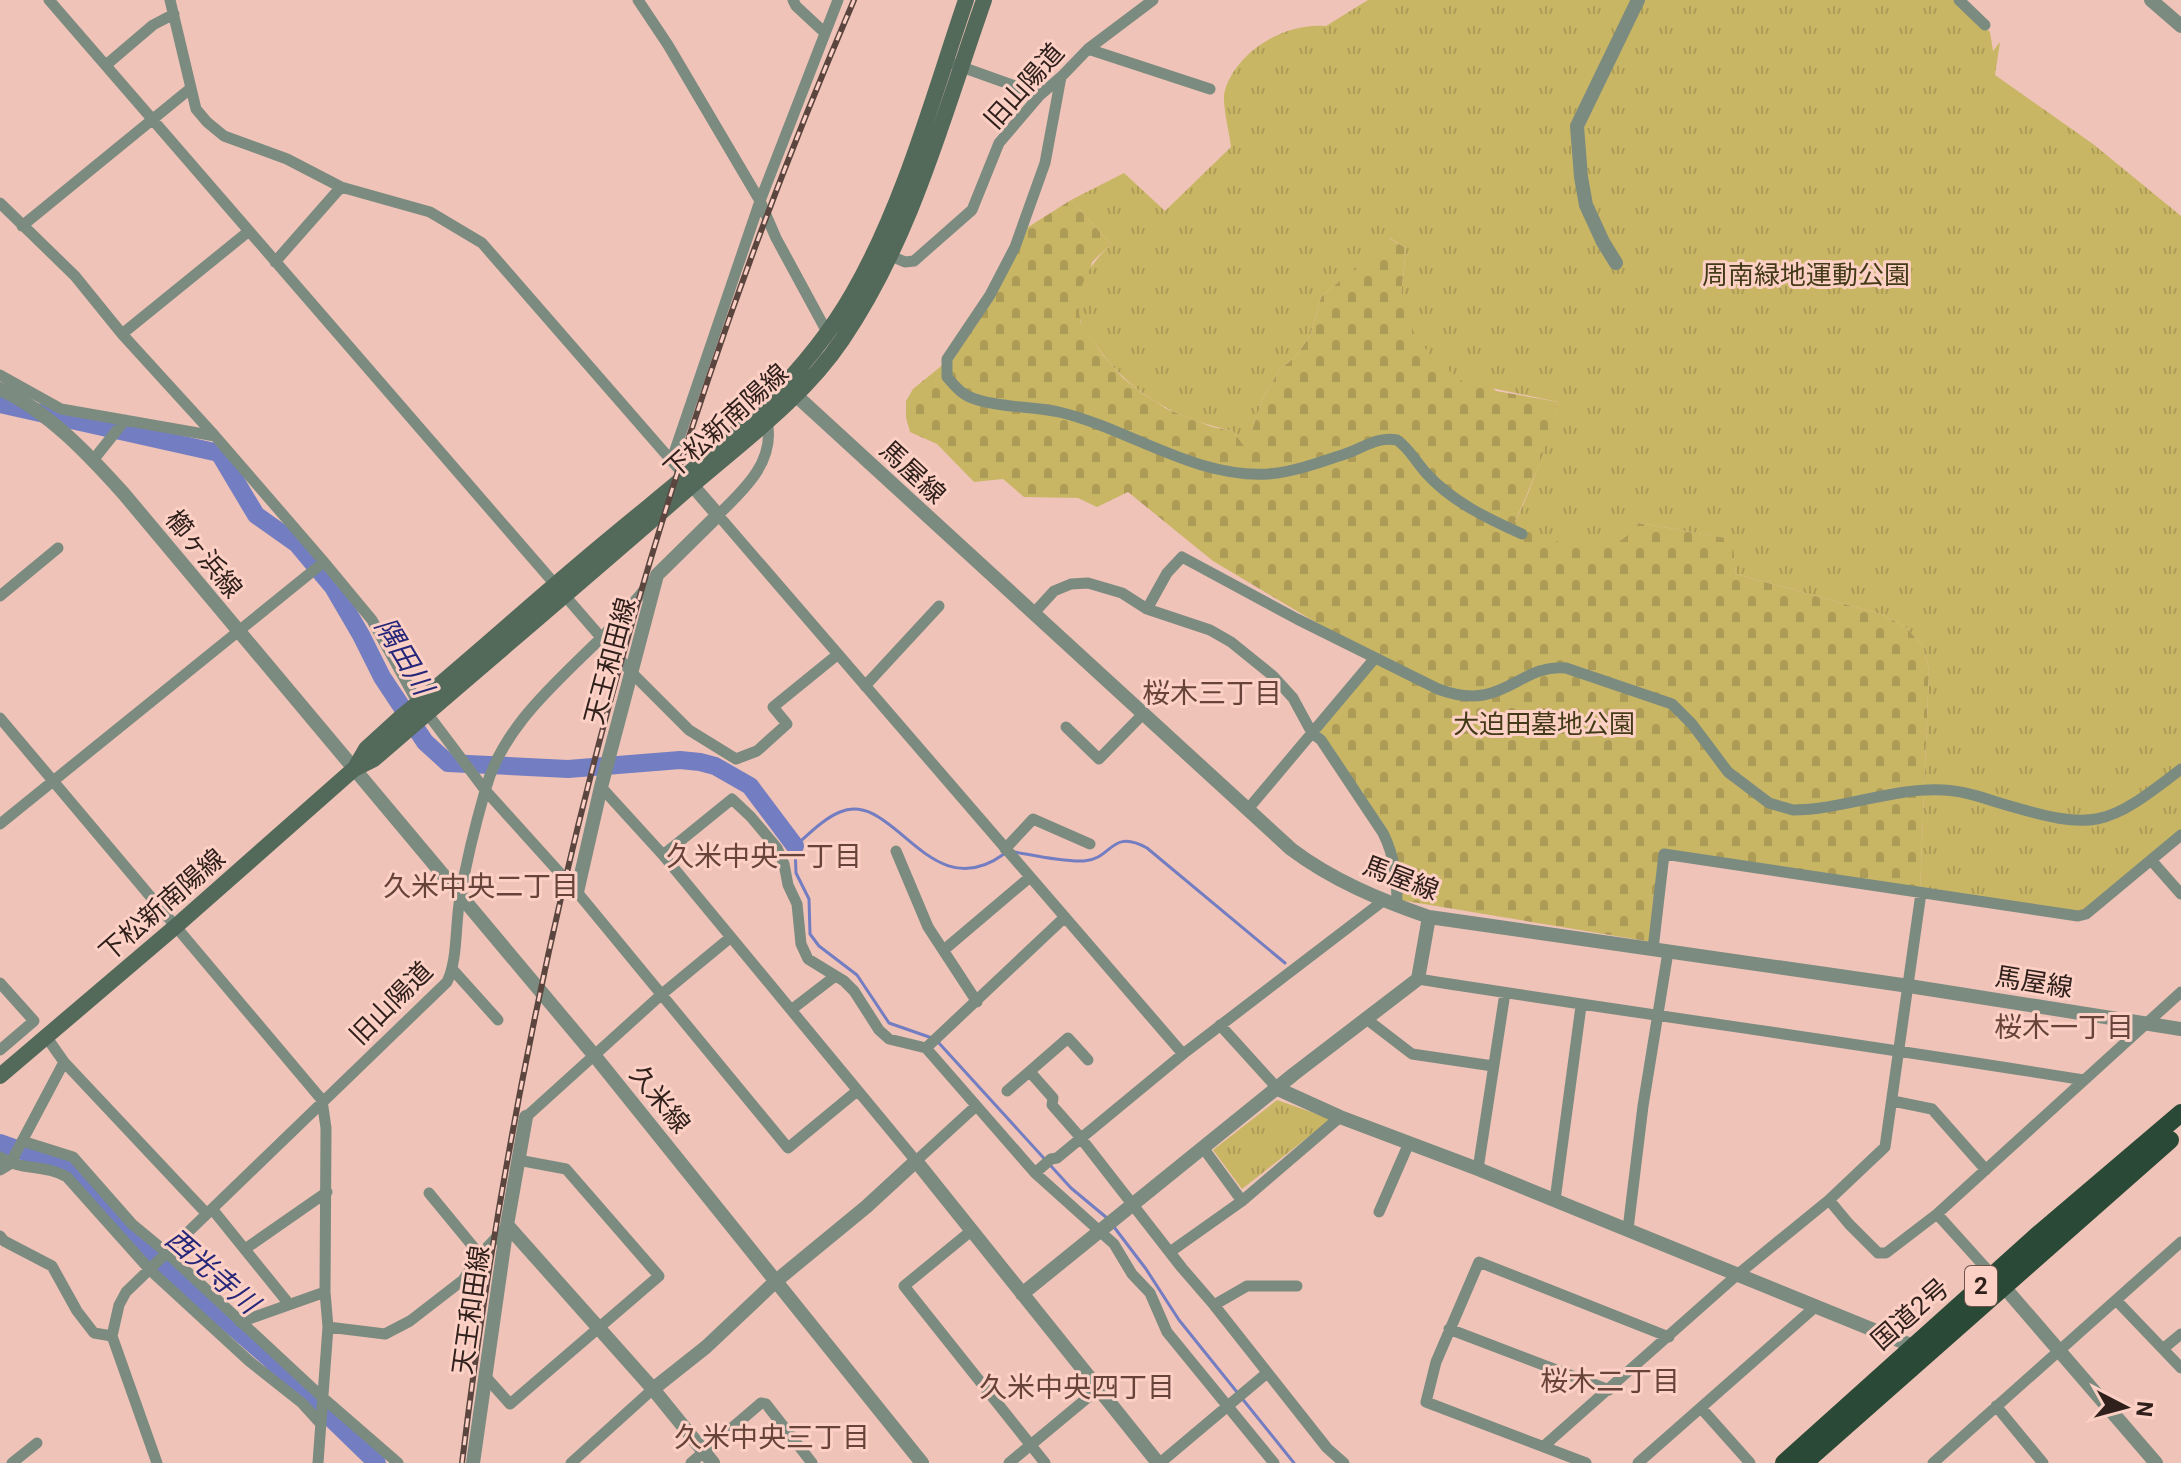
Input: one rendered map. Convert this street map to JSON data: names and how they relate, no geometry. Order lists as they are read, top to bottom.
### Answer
{
  "streets": {
    "highway": ["2", "国道2号"],
    "main road": ["下松新南陽線"],
    "street": [
      "旧山陽道",
      "馬屋線",
      "櫛ヶ浜線",
      "天王和田線",
      "久米線"
    ]
  },
  "crossings": [
    ["旧山陽道", "下松新南陽線"],
    ["旧山陽道", "天王和田線"],
    ["旧山陽道", "久米線"],
    ["下松新南陽線", "馬屋線"],
    ["下松新南陽線", "櫛ヶ浜線"],
    ["下松新南陽線", "久米線"],
    ["櫛ヶ浜線", "久米線"]
  ],
  "districts": [
    "桜木三丁目",
    "久米中央一丁目",
    "久米中央二丁目",
    "桜木一丁目",
    "桜木二丁目",
    "久米中央四丁目",
    "久米中央三丁目"
  ],
  "water": ["隅田川", "西光寺川"],
  "parks": ["周南緑地運動公園", "大迫田墓地公園"],
  "north": "right"
}
